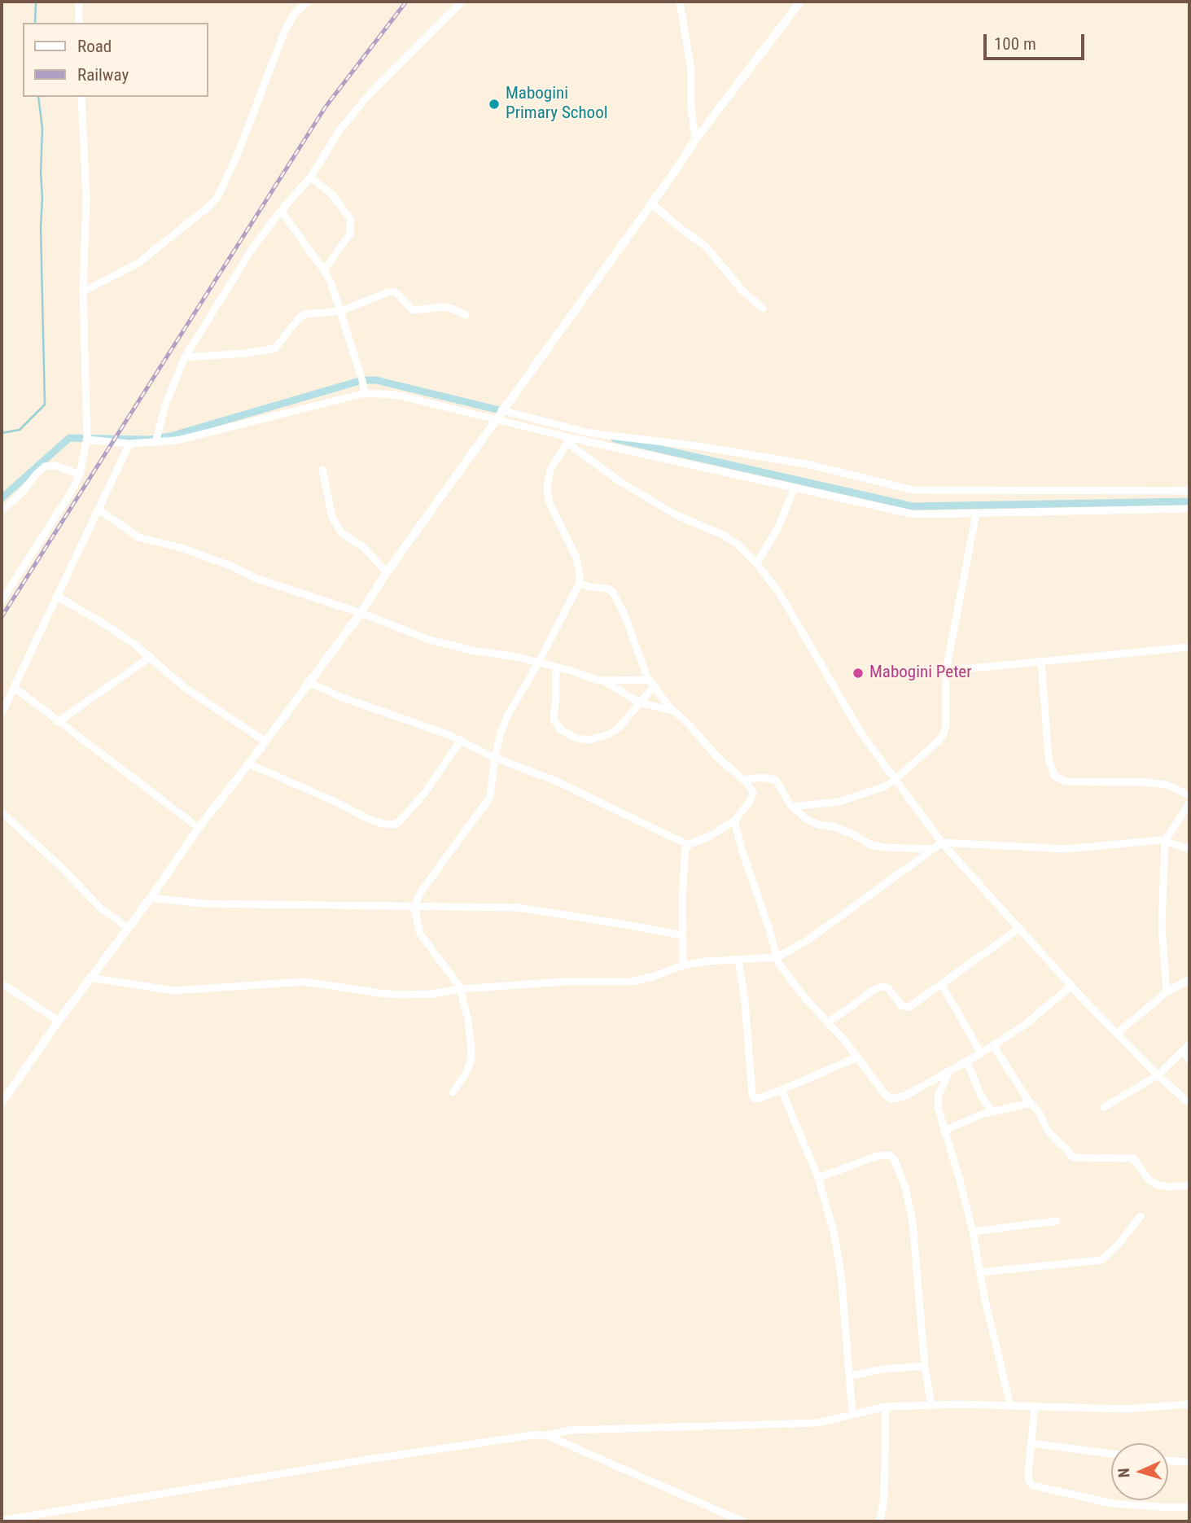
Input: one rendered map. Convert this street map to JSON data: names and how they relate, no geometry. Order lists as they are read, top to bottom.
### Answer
{
  "places": ["Mabogini Primary School", "Mabogini Peter"],
  "legend": ["Road", "Railway"],
  "scale_bar": "100 m",
  "north": "left"
}
